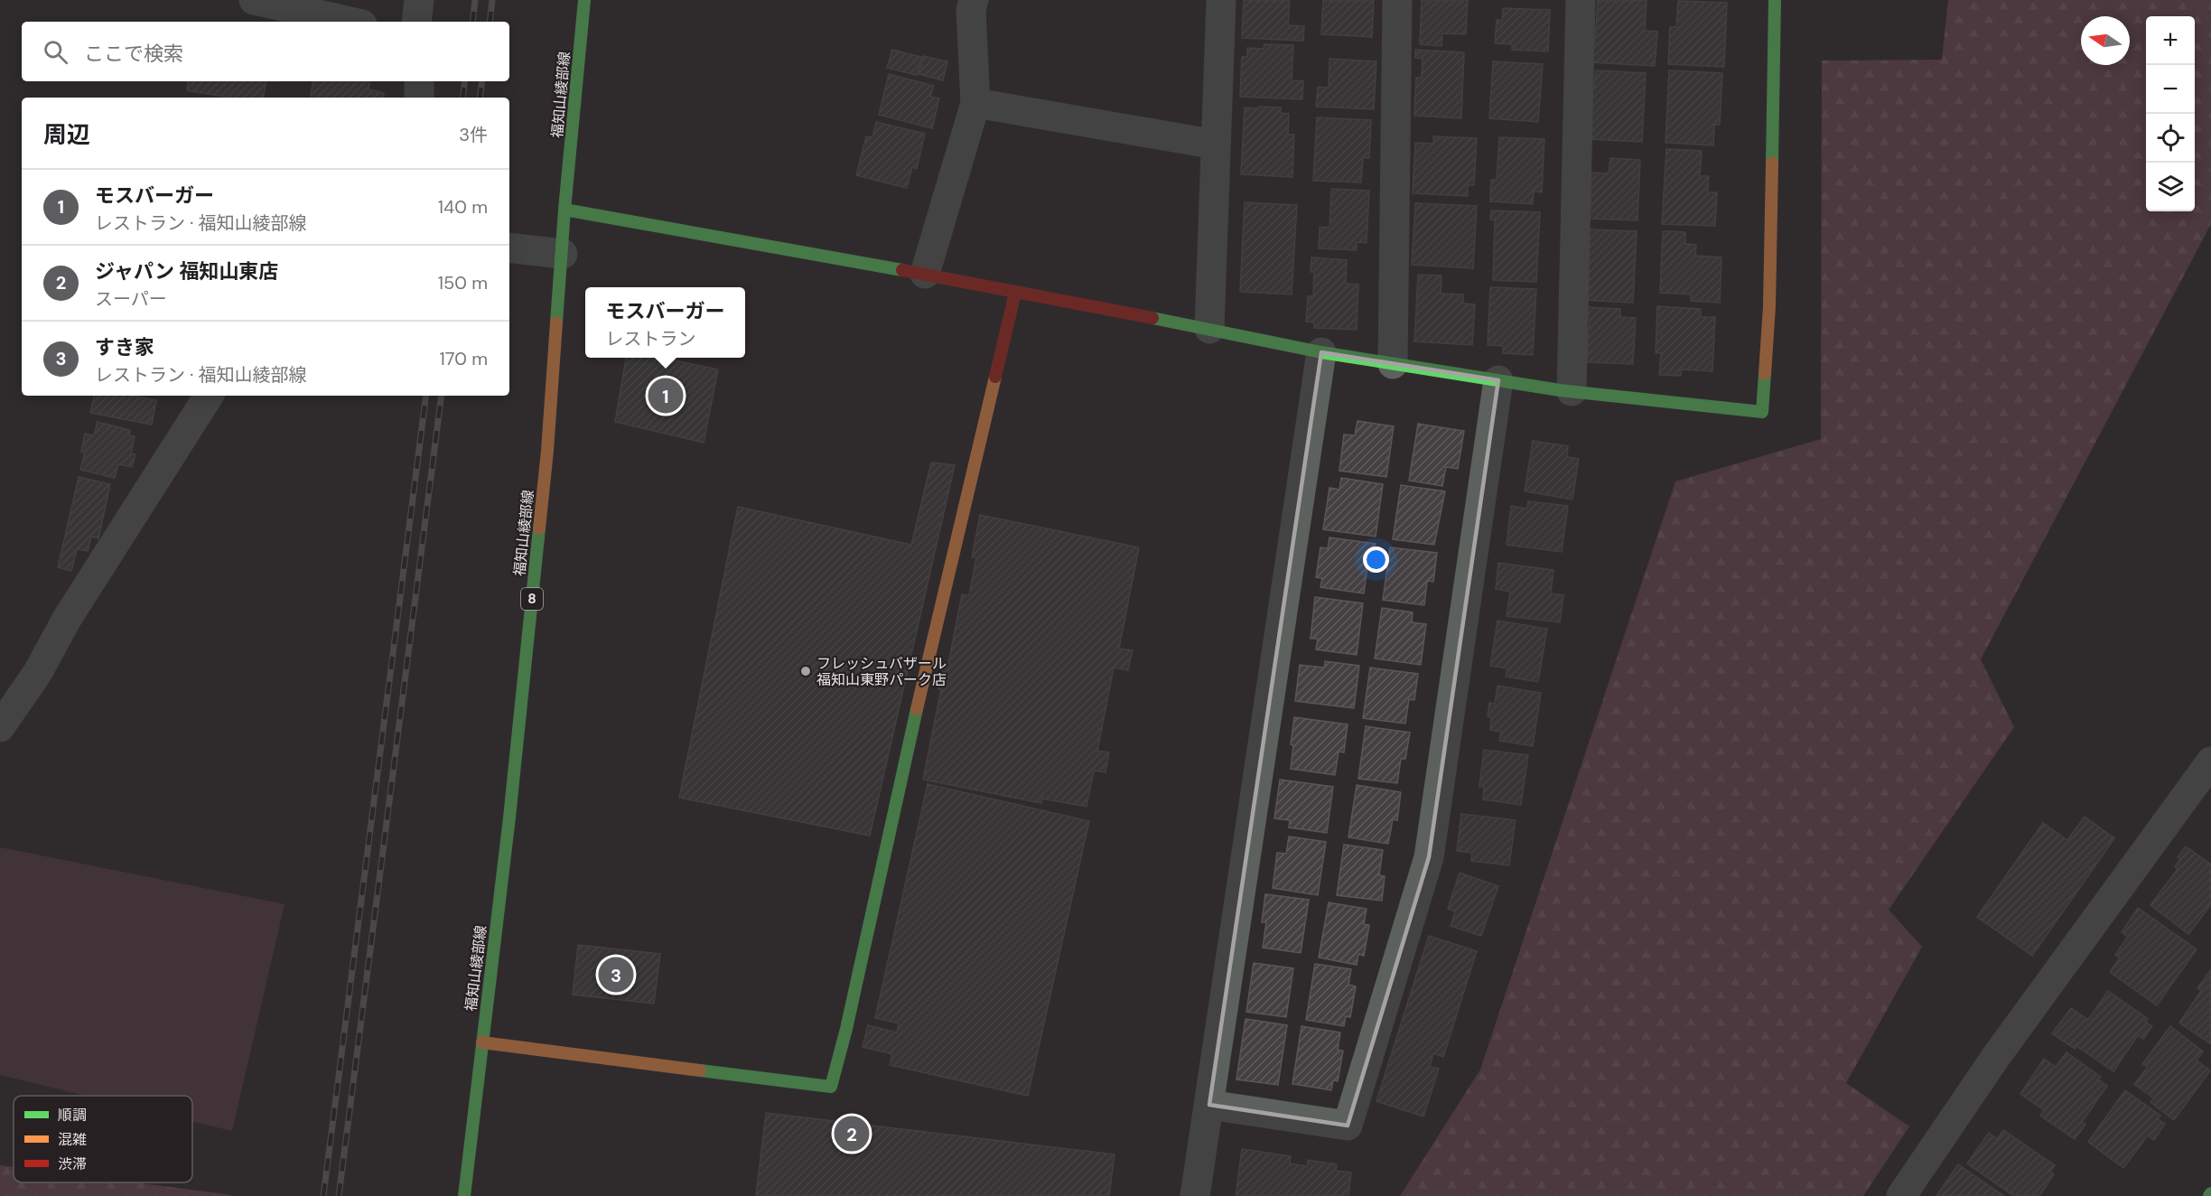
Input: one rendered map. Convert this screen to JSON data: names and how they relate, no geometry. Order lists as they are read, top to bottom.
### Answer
{
  "streets": {
    "street": ["福知山綾部線", "8"]
  },
  "places": ["フレッシュバザール 福知山東野パーク店"],
  "legend": ["順調", "混雑", "渋滞"],
  "north": "left",
  "page": {
    "map_buttons": ["+", "−"],
    "search": "ここで検索",
    "heading": ["周辺", "3件"],
    "list": [
      {
        "mark": "1",
        "name": "モスバーガー",
        "note": "レストラン · 福知山綾部線",
        "value": "140 m"
      },
      {
        "mark": "2",
        "name": "ジャパン 福知山東店",
        "note": "スーパー",
        "value": "150 m"
      },
      {
        "mark": "3",
        "name": "すき家",
        "note": "レストラン · 福知山綾部線",
        "value": "170 m"
      }
    ],
    "popup": ["モスバーガー", "レストラン"],
    "pins": ["1", "3", "2"]
  }
}
